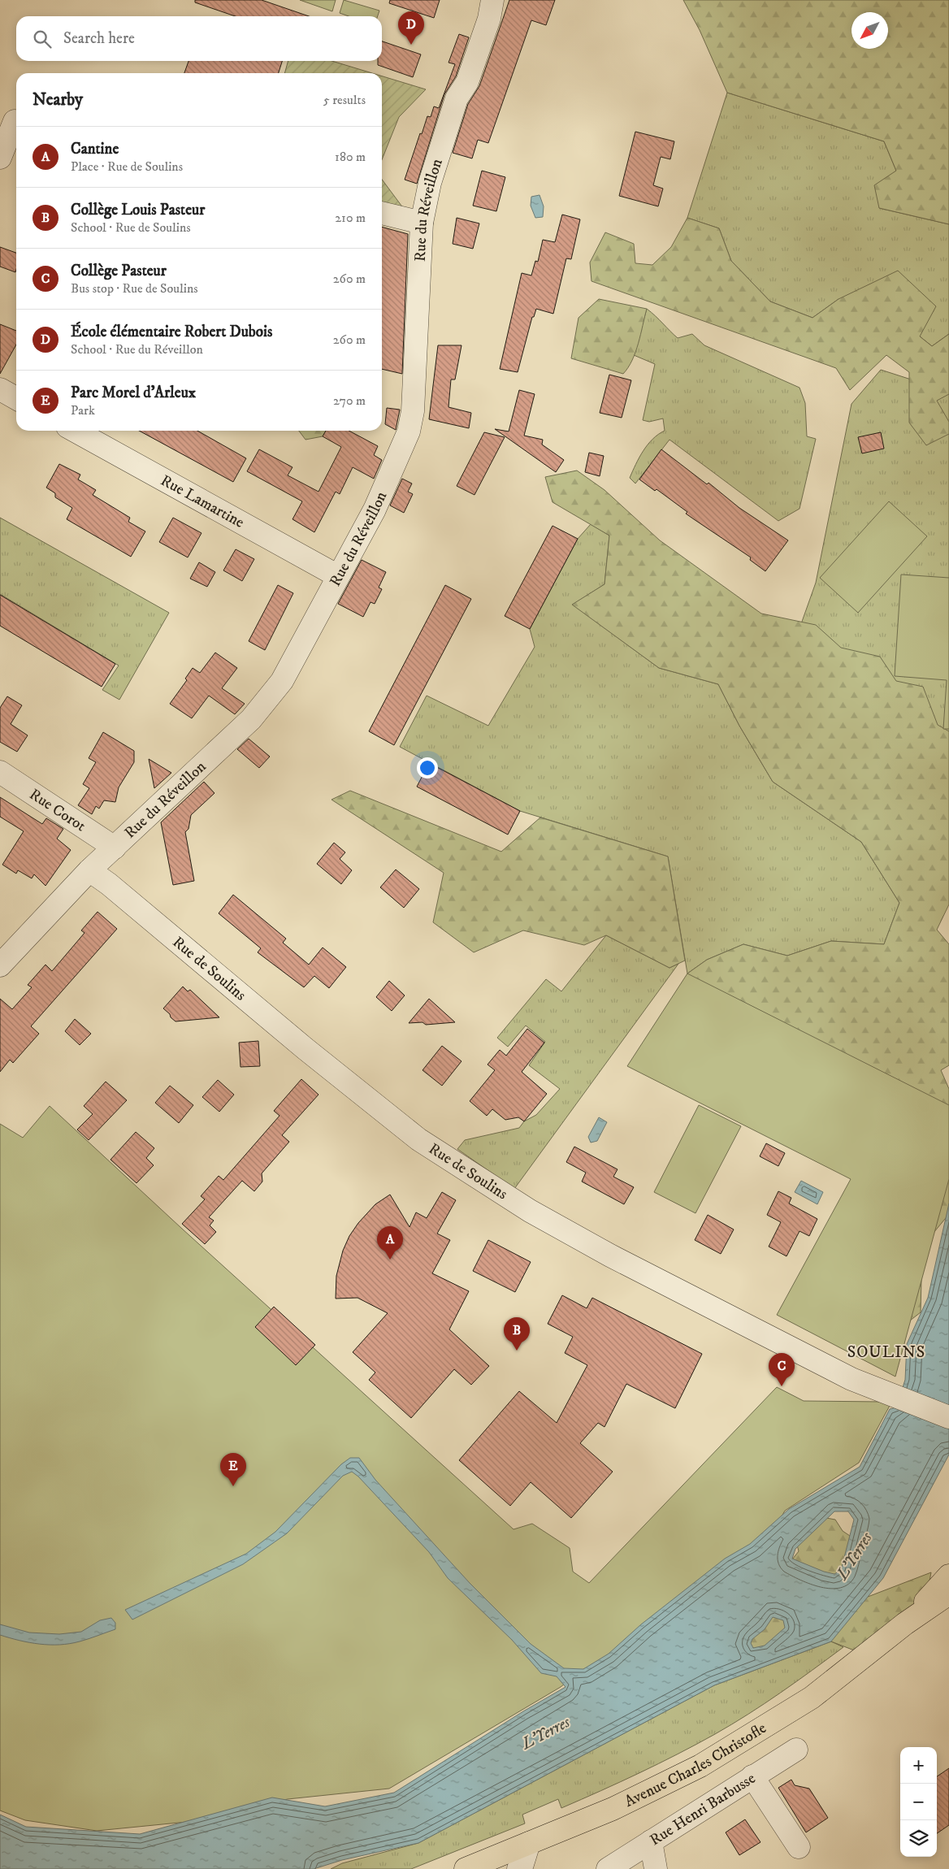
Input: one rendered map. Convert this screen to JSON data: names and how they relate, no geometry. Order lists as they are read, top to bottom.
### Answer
{
  "streets": {
    "main road": ["Avenue Charles Christofle"],
    "street": [
      "Rue du Réveillon",
      "Rue Lamartine",
      "Rue Corot",
      "Rue de Soulins",
      "Rue Henri Barbusse"
    ]
  },
  "crossings": [
    ["Rue du Réveillon", "Rue Lamartine"],
    ["Rue du Réveillon", "Rue Corot"],
    ["Rue du Réveillon", "Rue de Soulins"]
  ],
  "districts": ["SOULINS"],
  "water": ["L'Yerres"],
  "north": "bottom left",
  "page": {
    "pins": [
      "D",
      "A",
      "B",
      "C",
      "E"
    ],
    "search": "Search here",
    "heading": ["Nearby", "5 results"],
    "list": [
      {
        "mark": "A",
        "name": "Cantine",
        "note": "Place · Rue de Soulins",
        "value": "180 m"
      },
      {
        "mark": "B",
        "name": "Collège Louis Pasteur",
        "note": "School · Rue de Soulins",
        "value": "210 m"
      },
      {
        "mark": "C",
        "name": "Collège Pasteur",
        "note": "Bus stop · Rue de Soulins",
        "value": "260 m"
      },
      {
        "mark": "D",
        "name": "École élémentaire Robert Dubois",
        "note": "School · Rue du Réveillon",
        "value": "260 m"
      },
      {
        "mark": "E",
        "name": "Parc Morel d’Arleux",
        "note": "Park",
        "value": "270 m"
      }
    ],
    "map_buttons": ["+", "−"]
  }
}
